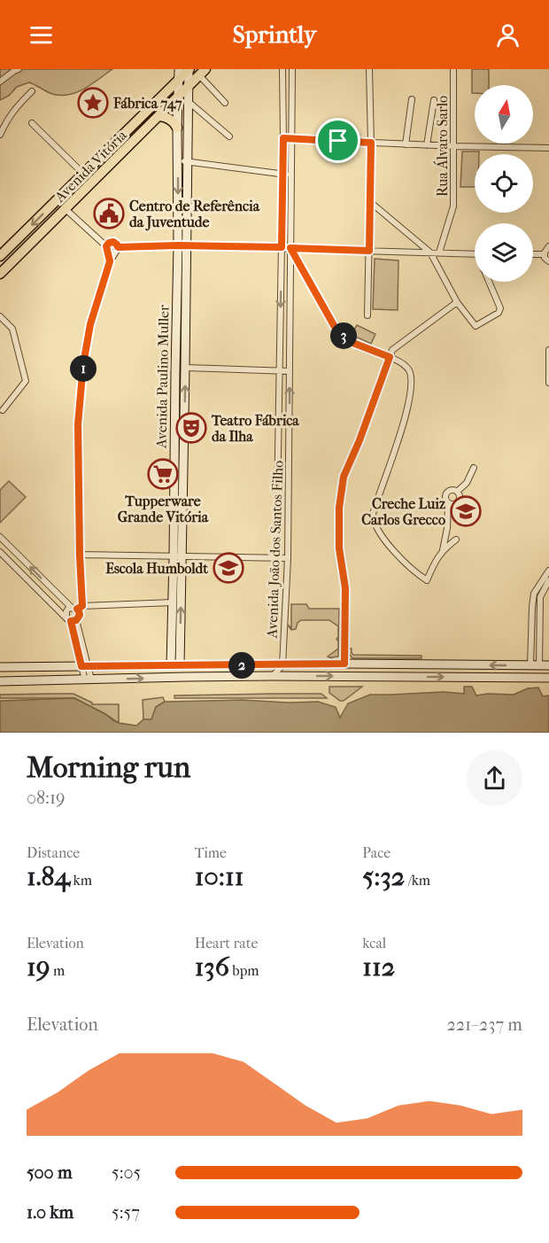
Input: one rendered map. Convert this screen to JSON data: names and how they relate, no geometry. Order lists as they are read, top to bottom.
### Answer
{
  "streets": {
    "main road": ["Avenida Vitória", "Avenida Paulino Muller"],
    "street": ["Rua Álvaro Sarlo", "Avenida João dos Santos Filho"]
  },
  "crossings": [
    ["Avenida Vitória", "Avenida Paulino Muller"]
  ],
  "places": {
    "place": ["Fábrica 747"],
    "public building": ["Centro de Referência da Juventude"],
    "theatre": ["Teatro Fábrica da Ilha"],
    "supermarket": ["Tupperware Grande Vitória"],
    "school or university": ["Creche Luiz Carlos Grecco", "Escola Humboldt"]
  },
  "north": "top",
  "page": {
    "header": "Sprintly",
    "pins": ["3", "1", "2"],
    "heading": ["Morning run", "08:19"],
    "stats": [
      ["Distance", "1.84 km"],
      ["Time", "10:11"],
      ["Pace", "5:32 /km"],
      ["Elevation", "19 m"],
      ["Heart rate", "136 bpm"],
      ["kcal", "112"]
    ],
    "chart": ["Elevation", "221–237 m"],
    "list": [
      {
        "name": "500 m",
        "note": "5:05"
      },
      {
        "name": "1.0 km",
        "note": "5:57"
      }
    ]
  }
}
